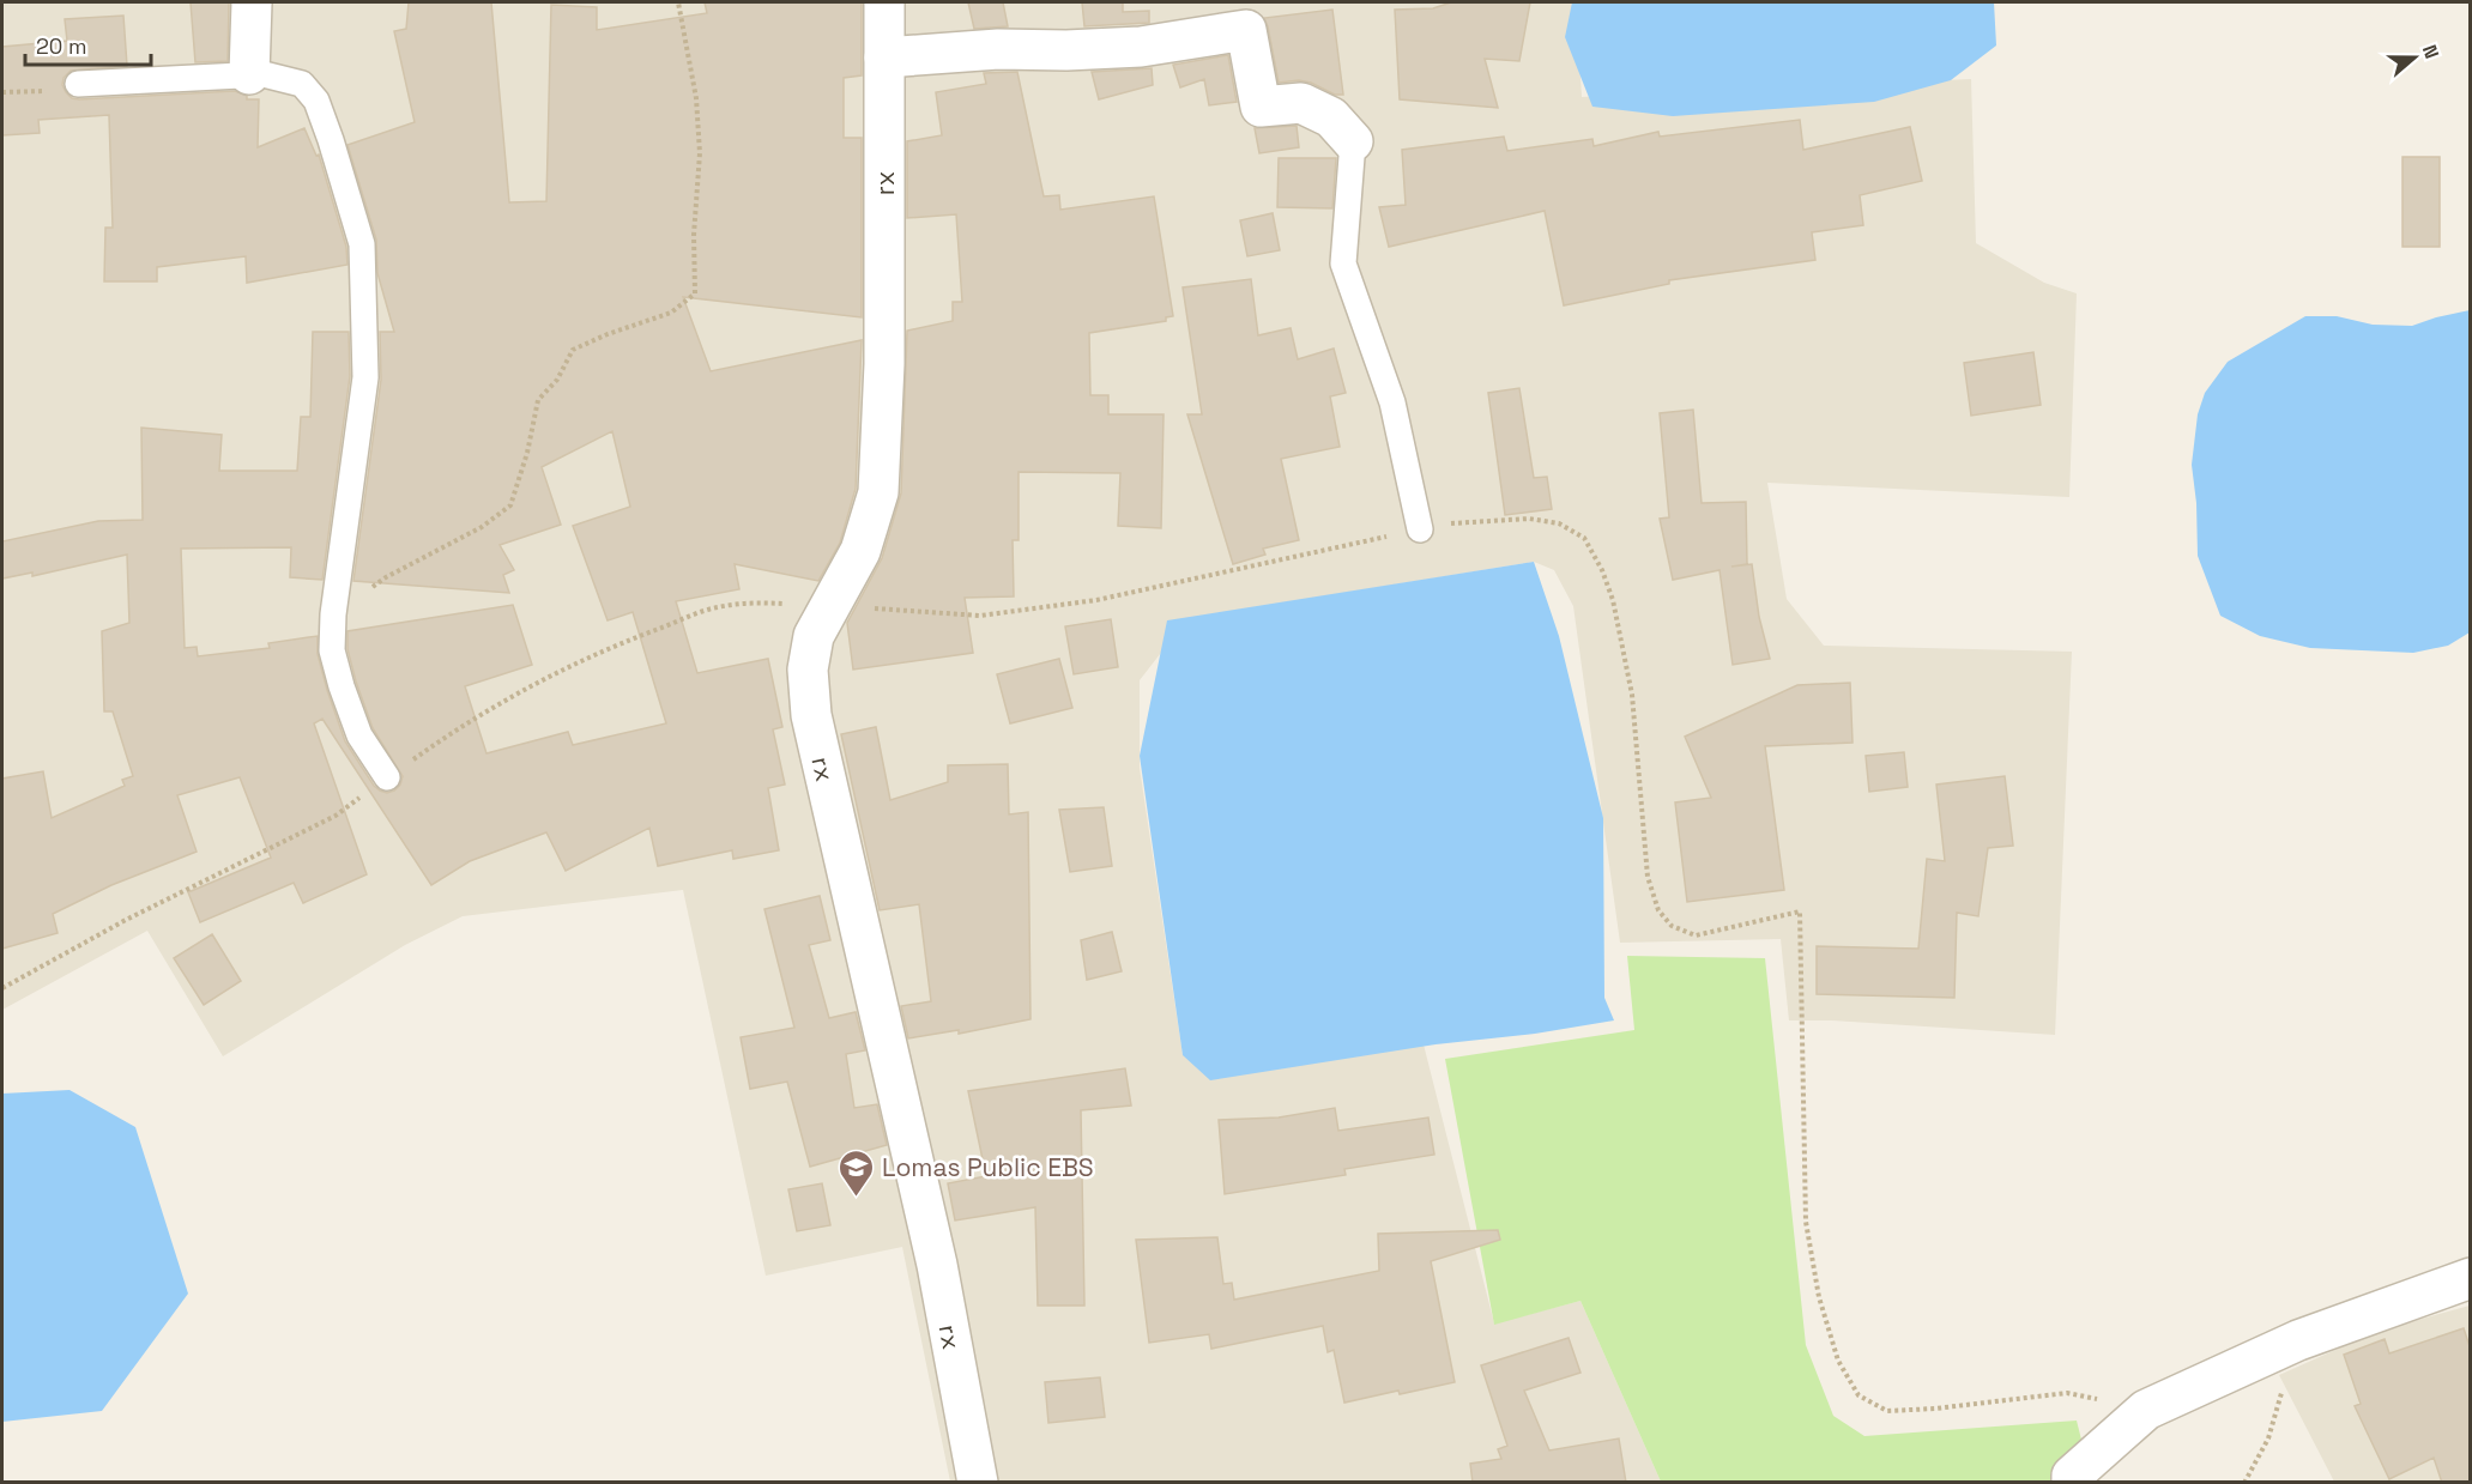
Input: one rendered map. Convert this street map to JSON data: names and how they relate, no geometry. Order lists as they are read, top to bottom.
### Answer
{
  "streets": {
    "street": ["rx"]
  },
  "places": {
    "school or university": ["Lomas Public EBS"]
  },
  "scale_bar": "20 m",
  "north": "right"
}
